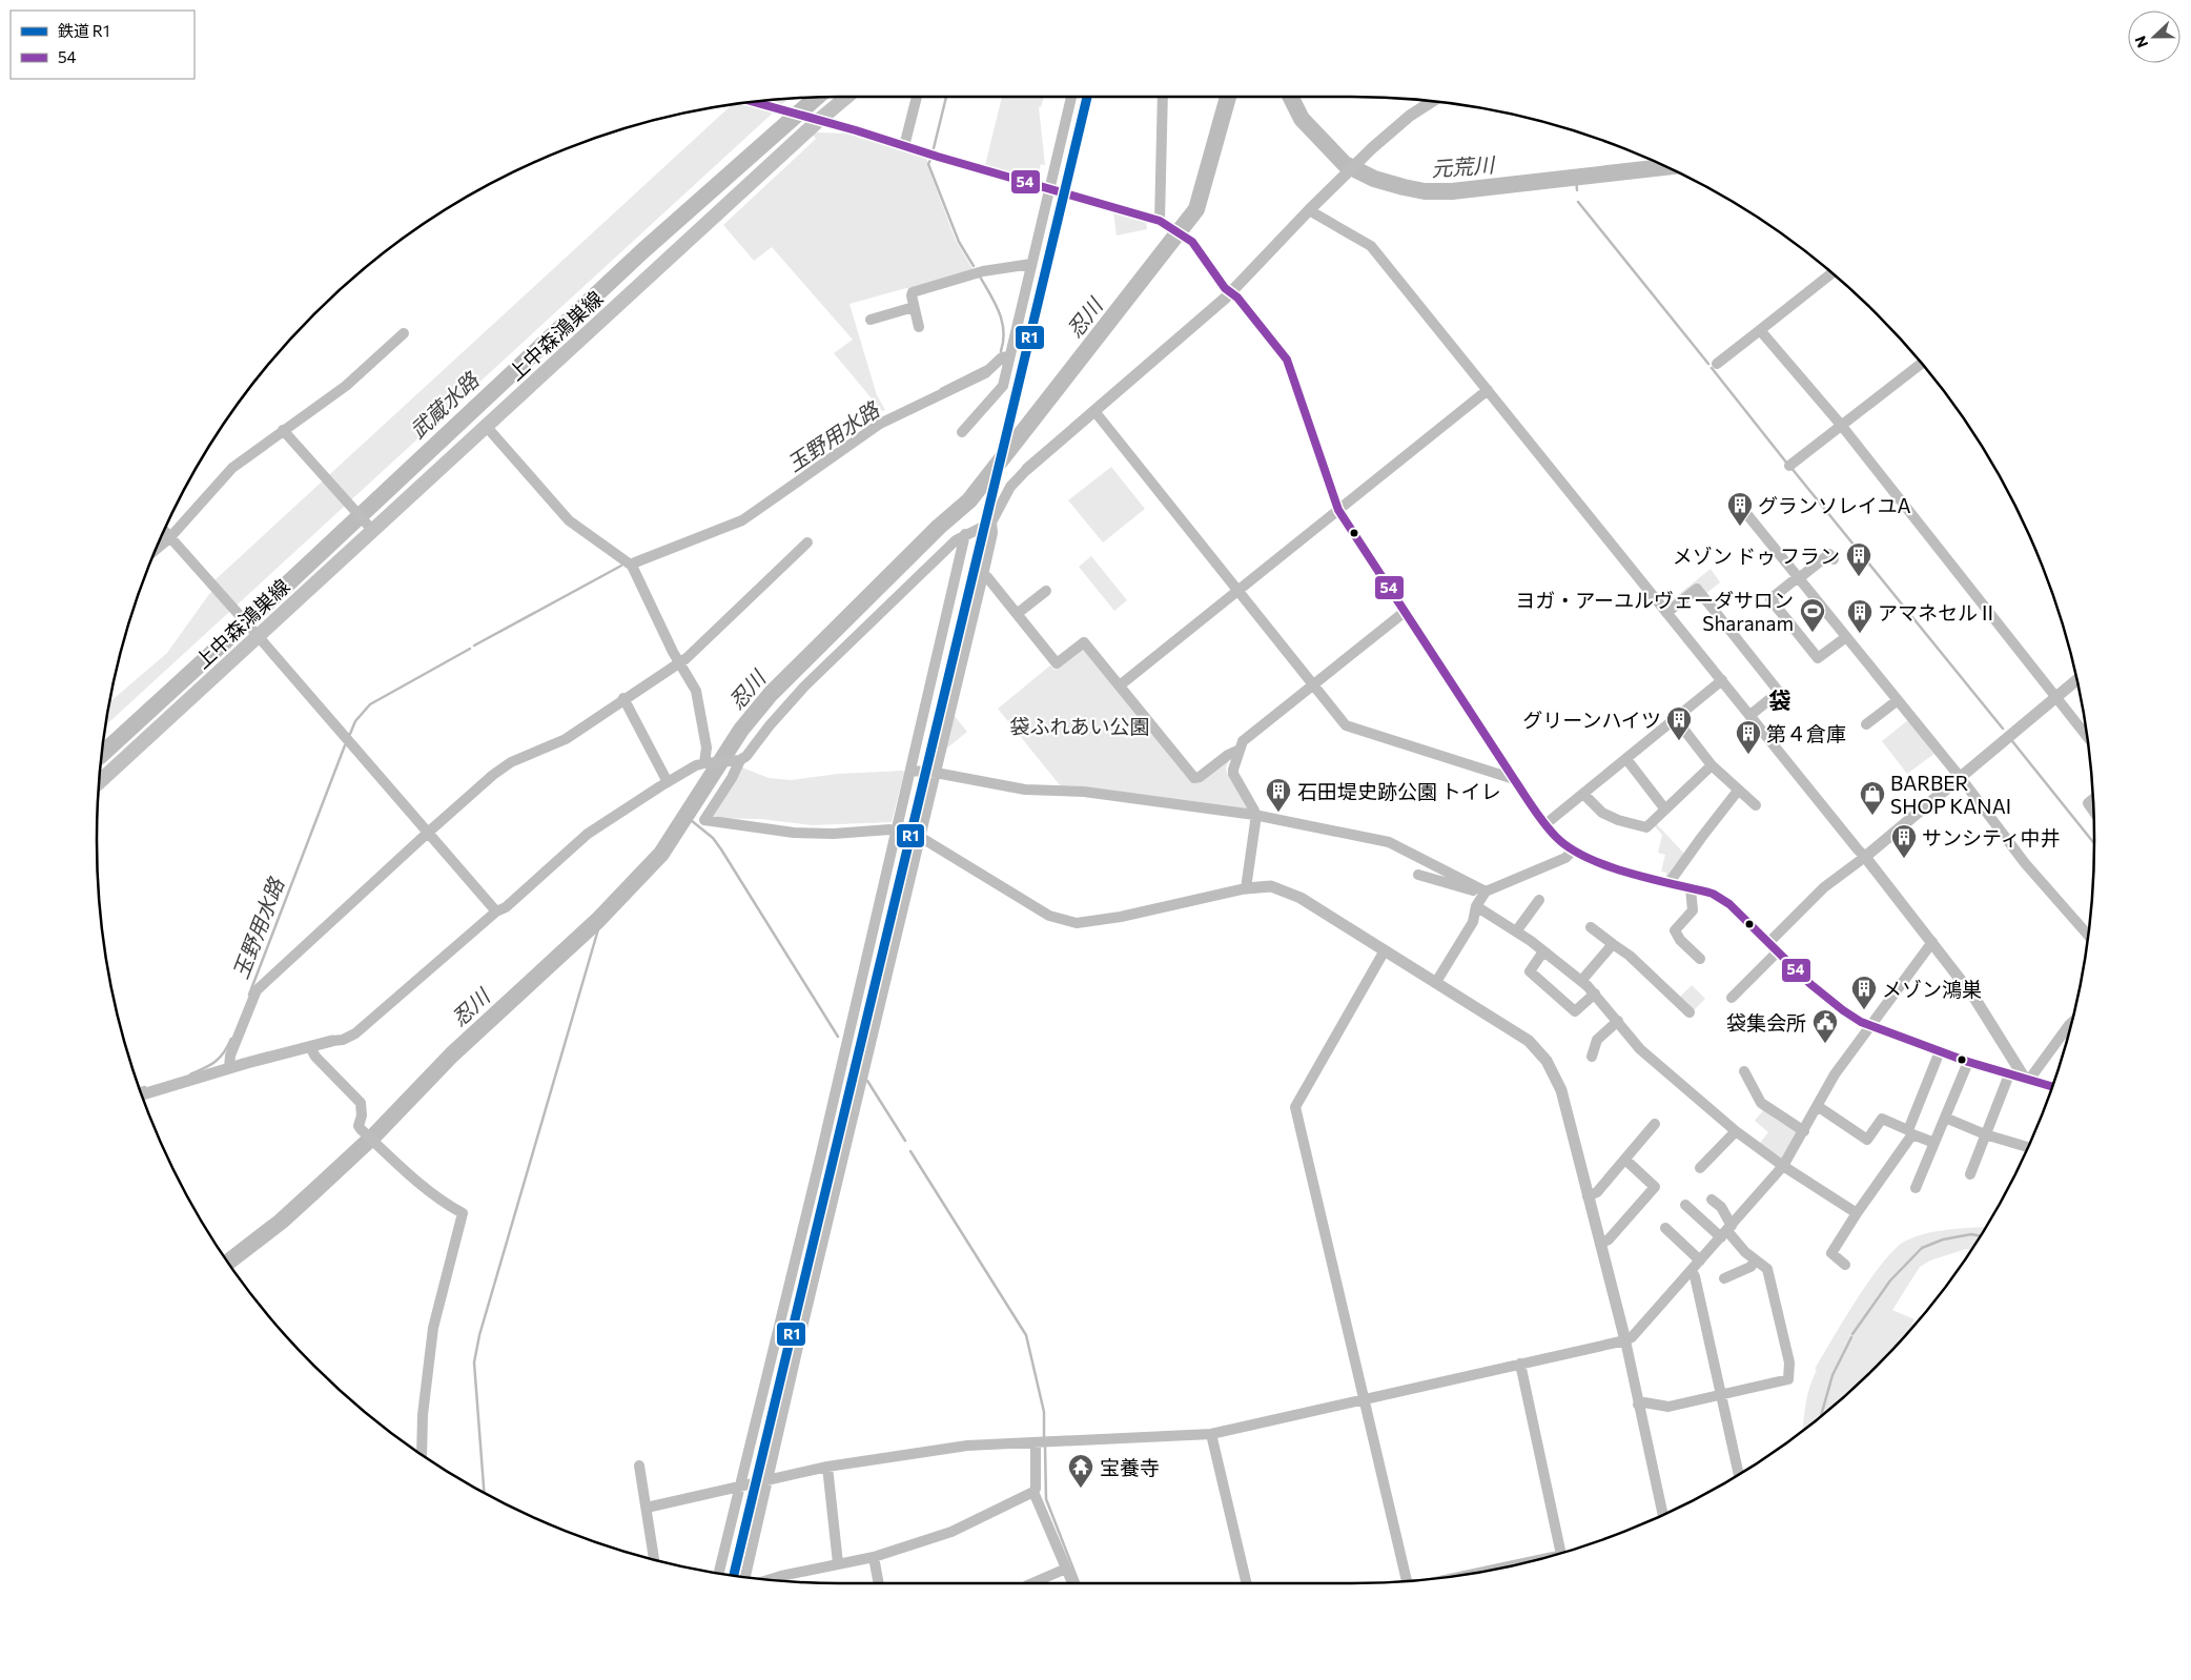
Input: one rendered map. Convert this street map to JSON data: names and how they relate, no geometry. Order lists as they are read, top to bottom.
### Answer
{
  "streets": {
    "main road": ["上中森鴻巣線"]
  },
  "districts": ["袋"],
  "water": [
    "元荒川",
    "忍川",
    "武蔵水路",
    "玉野用水路"
  ],
  "parks": ["袋ふれあい公園"],
  "places": {
    "building": [
      "グランソレイユA",
      "メゾン ドゥ フラン",
      "アマネセルⅡ",
      "グリーンハイツ",
      "第４倉庫",
      "石田堤史跡公園 トイレ",
      "サンシティ中井",
      "メゾン鴻巣"
    ],
    "sports": ["ヨガ・アーユルヴェーダサロン Sharanam"],
    "shop": ["BARBER SHOP KANAI"],
    "public building": ["袋集会所"],
    "temple": ["宝養寺"]
  },
  "lines": ["rail line R1", "transit line 54"],
  "legend": ["鉄道 R1", "54"],
  "north": "left"
}
